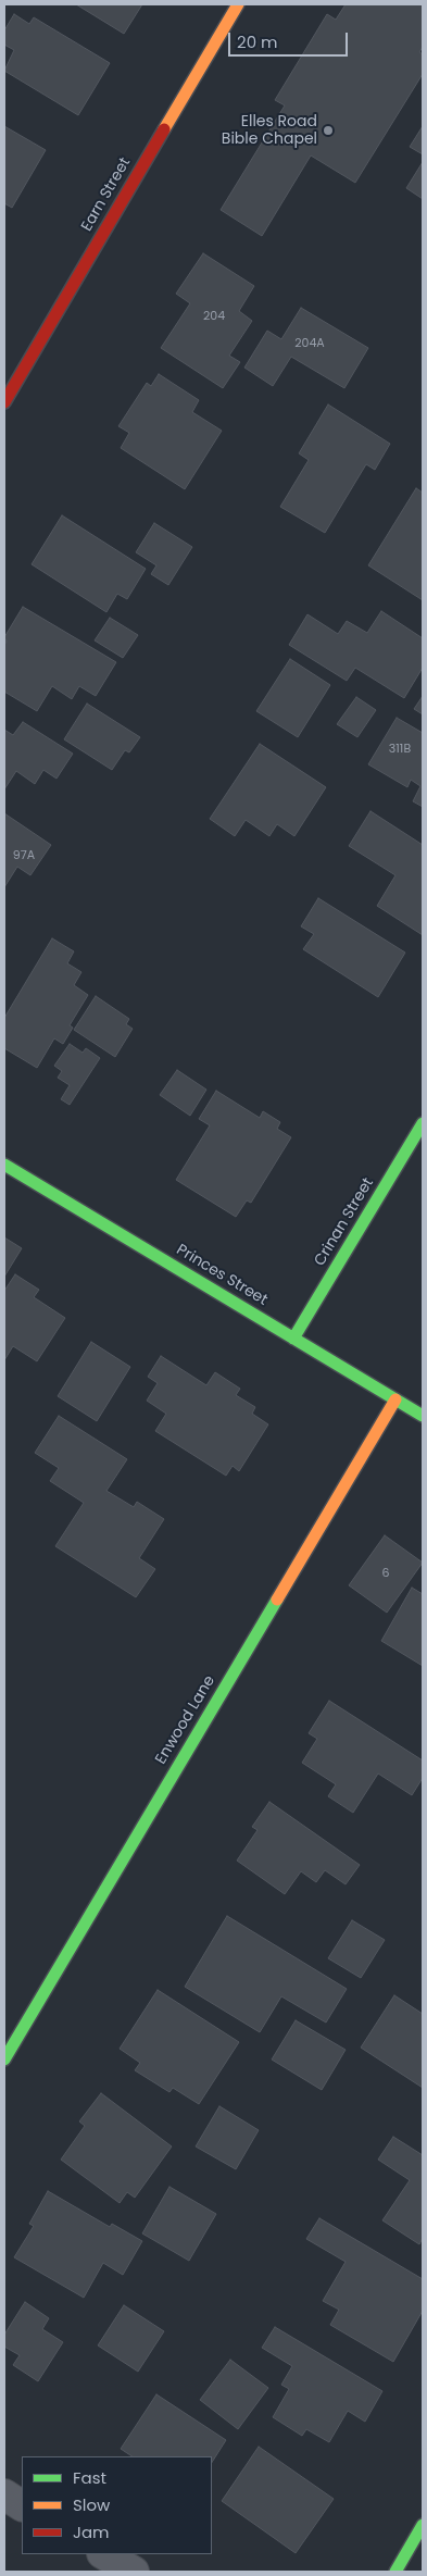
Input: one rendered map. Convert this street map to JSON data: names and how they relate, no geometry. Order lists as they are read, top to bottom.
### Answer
{
  "streets": {
    "street": [
      "Earn Street",
      "Crinan Street",
      "Princes Street",
      "Enwood Lane"
    ]
  },
  "crossings": [
    ["Crinan Street", "Princes Street"],
    ["Princes Street", "Enwood Lane"]
  ],
  "places": ["Elles Road Bible Chapel"],
  "house_numbers": [
    "204",
    "204A",
    "311B",
    "97A",
    "6"
  ],
  "legend": ["Fast", "Slow", "Jam"],
  "scale_bar": "20 m"
}
